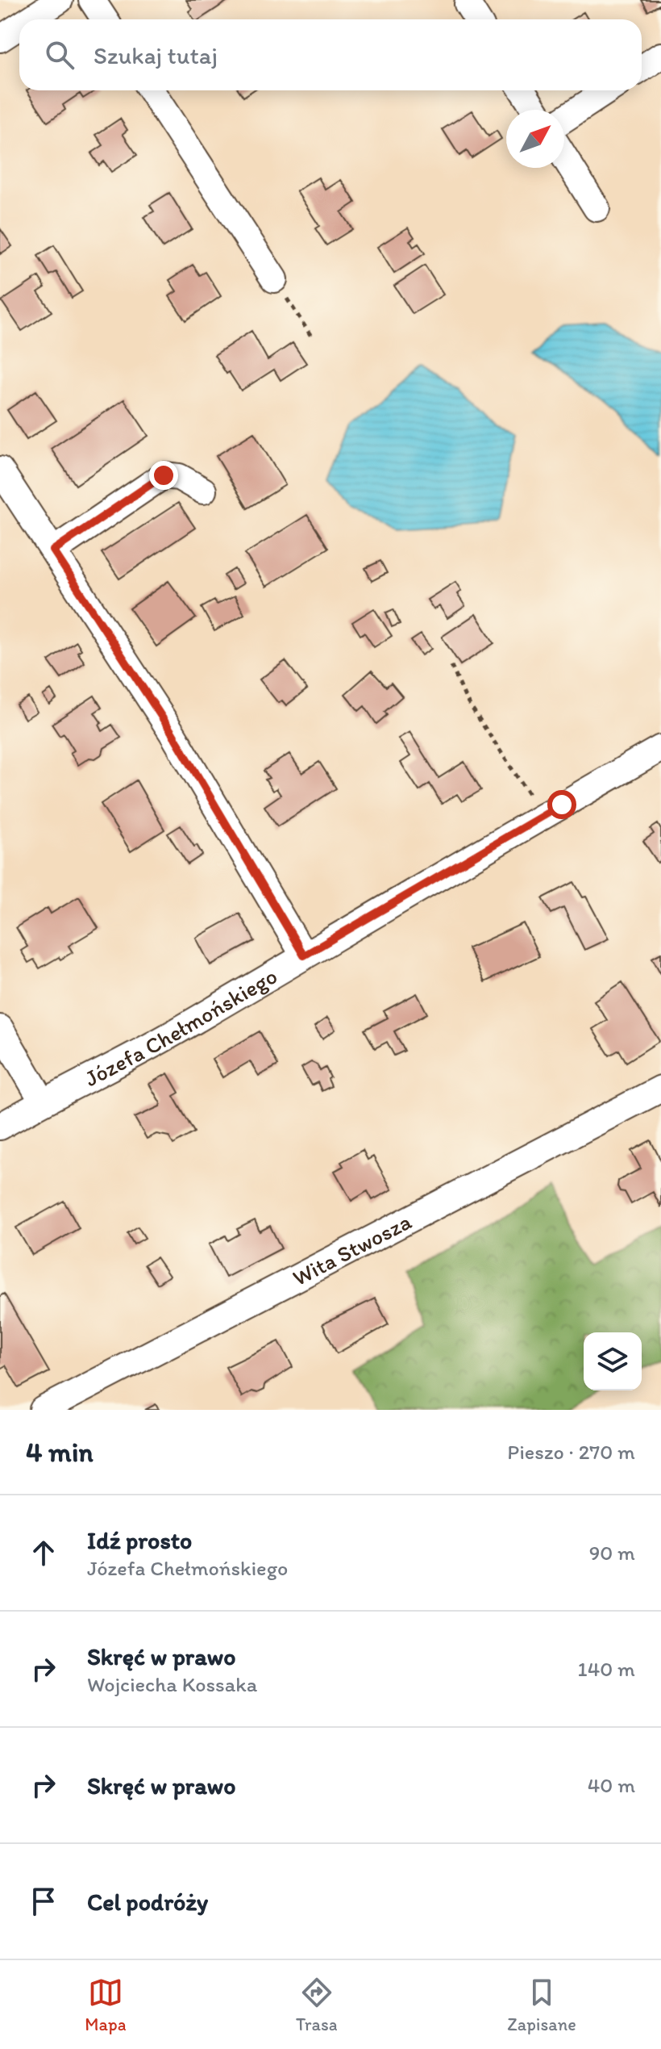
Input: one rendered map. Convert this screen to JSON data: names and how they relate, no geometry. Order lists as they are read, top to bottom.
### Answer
{
  "streets": {
    "street": ["Józefa Chełmońskiego", "Wita Stwosza"]
  },
  "north": "top right",
  "page": {
    "search": "Szukaj tutaj",
    "heading": ["4 min", "Pieszo · 270 m"],
    "list": [
      ["Idź prosto", "Józefa Chełmońskiego", "90 m"],
      ["Skręć w prawo", "Wojciecha Kossaka", "140 m"],
      ["Skręć w prawo", "40 m"],
      "Cel podróży"
    ],
    "nav": ["Mapa", "Trasa", "Zapisane"]
  }
}
